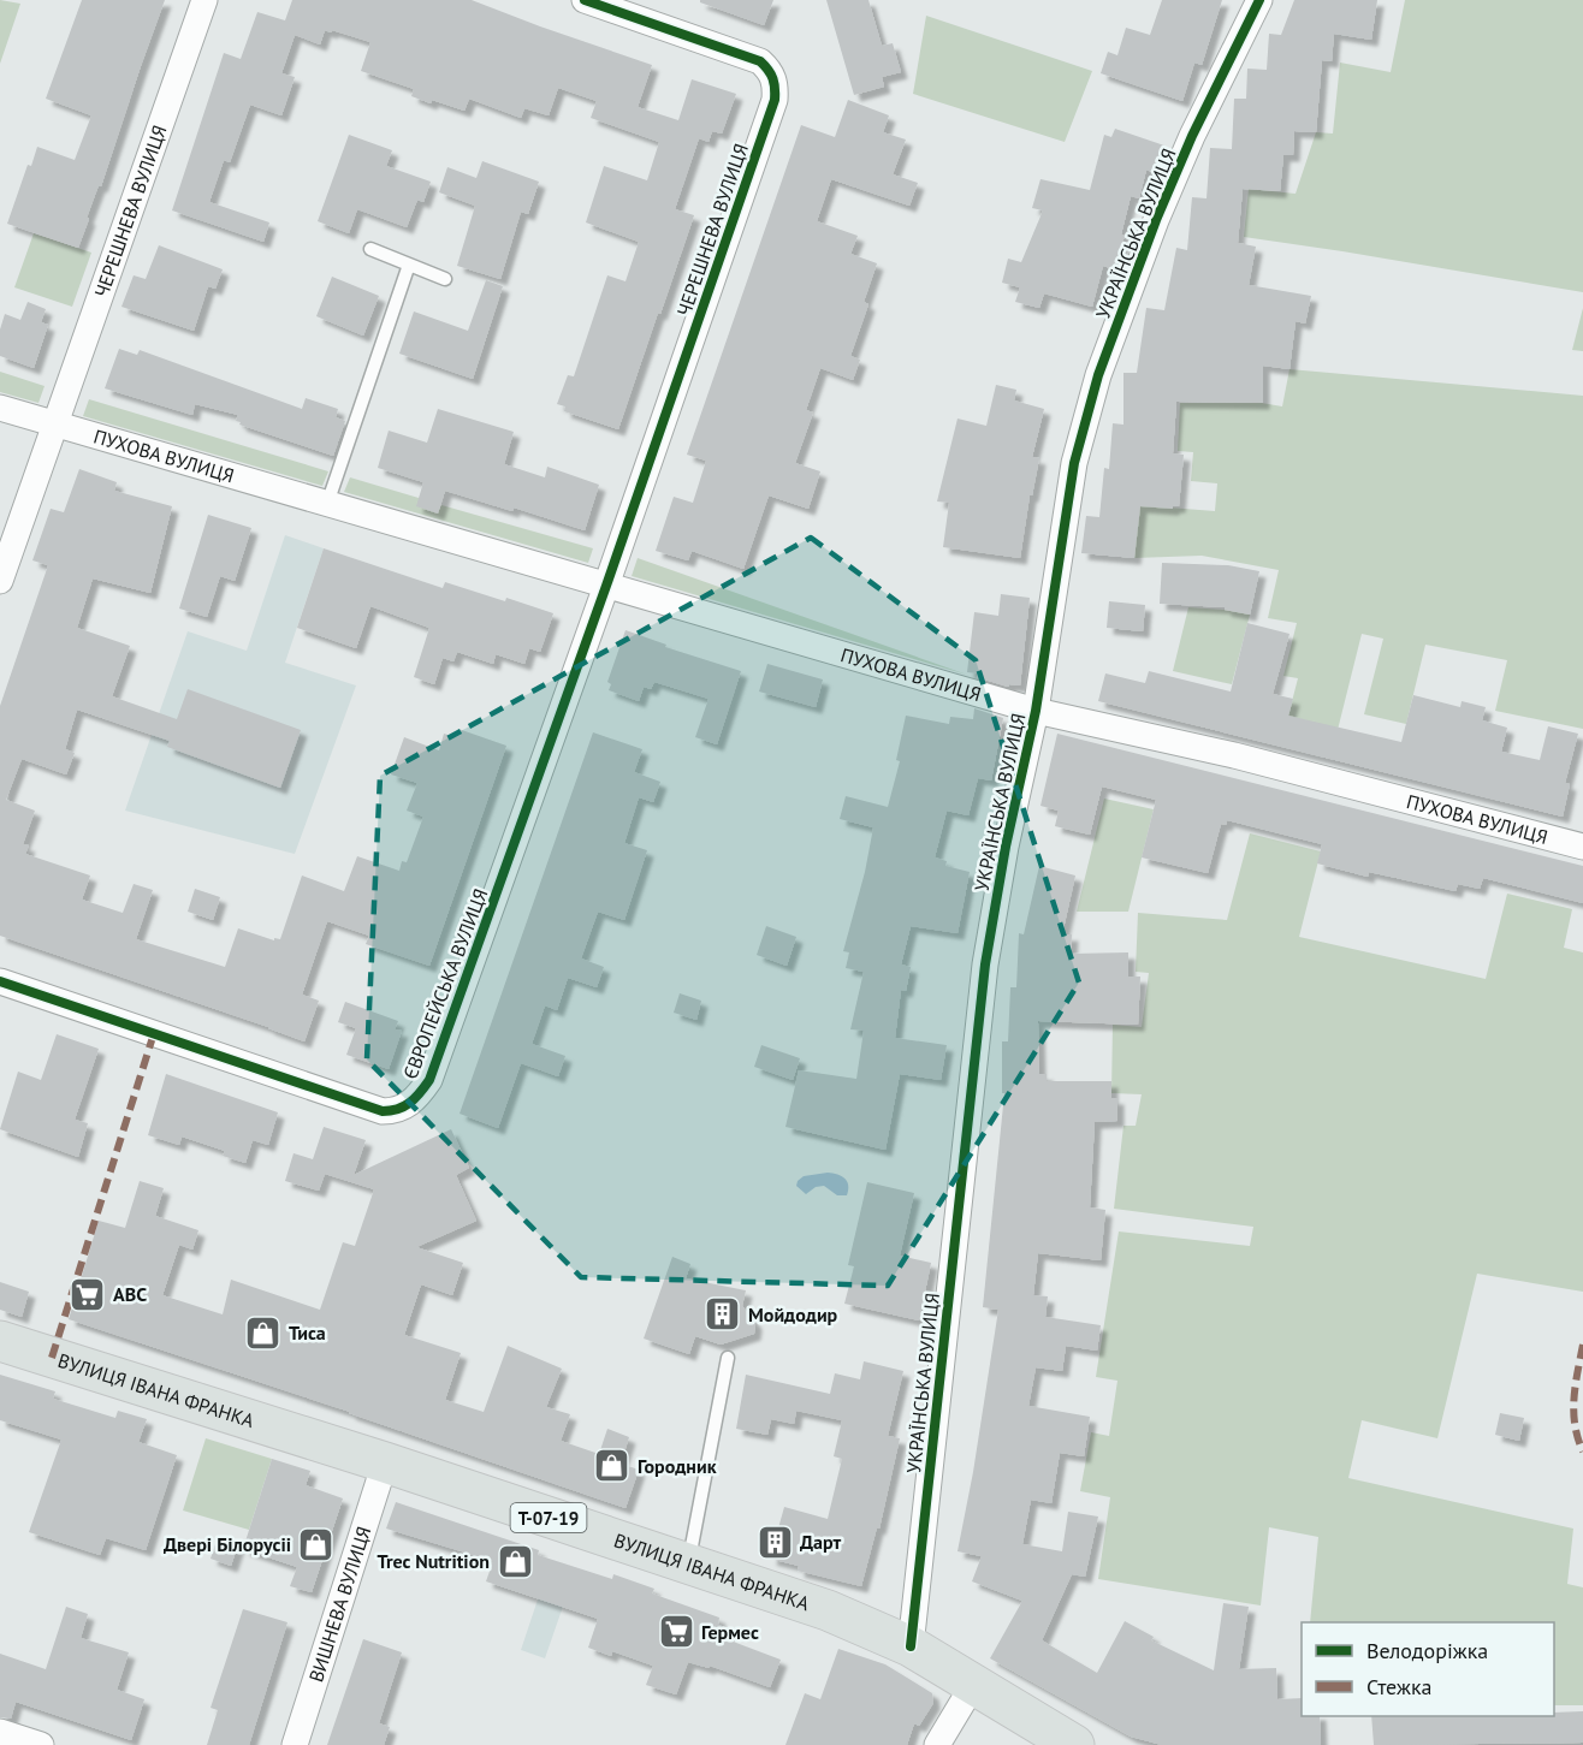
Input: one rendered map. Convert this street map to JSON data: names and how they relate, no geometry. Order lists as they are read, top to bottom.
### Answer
{
  "streets": {
    "main road": ["ВУЛИЦЯ ІВАНА ФРАНКА", "Т-07-19"],
    "street": [
      "ЧЕРЕШНЕВА ВУЛИЦЯ",
      "УКРАЇНСЬКА ВУЛИЦЯ",
      "ПУХОВА ВУЛИЦЯ",
      "ЄВРОПЕЙСЬКА ВУЛИЦЯ",
      "ВИШНЕВА ВУЛИЦЯ"
    ]
  },
  "crossings": [
    ["ЧЕРЕШНЕВА ВУЛИЦЯ", "ПУХОВА ВУЛИЦЯ"],
    ["ЧЕРЕШНЕВА ВУЛИЦЯ", "ЄВРОПЕЙСЬКА ВУЛИЦЯ"],
    ["УКРАЇНСЬКА ВУЛИЦЯ", "ПУХОВА ВУЛИЦЯ"],
    ["УКРАЇНСЬКА ВУЛИЦЯ", "ВУЛИЦЯ ІВАНА ФРАНКА"],
    ["ПУХОВА ВУЛИЦЯ", "ЄВРОПЕЙСЬКА ВУЛИЦЯ"],
    ["ВУЛИЦЯ ІВАНА ФРАНКА", "ВИШНЕВА ВУЛИЦЯ"]
  ],
  "places": {
    "supermarket": ["ABC", "Гермес"],
    "building": ["Мойдодир", "Дарт"],
    "shop": [
      "Тиса",
      "Городник",
      "Двері Білорусіі",
      "Trec Nutrition"
    ]
  },
  "legend": ["Велодоріжка", "Стежка"]
}
